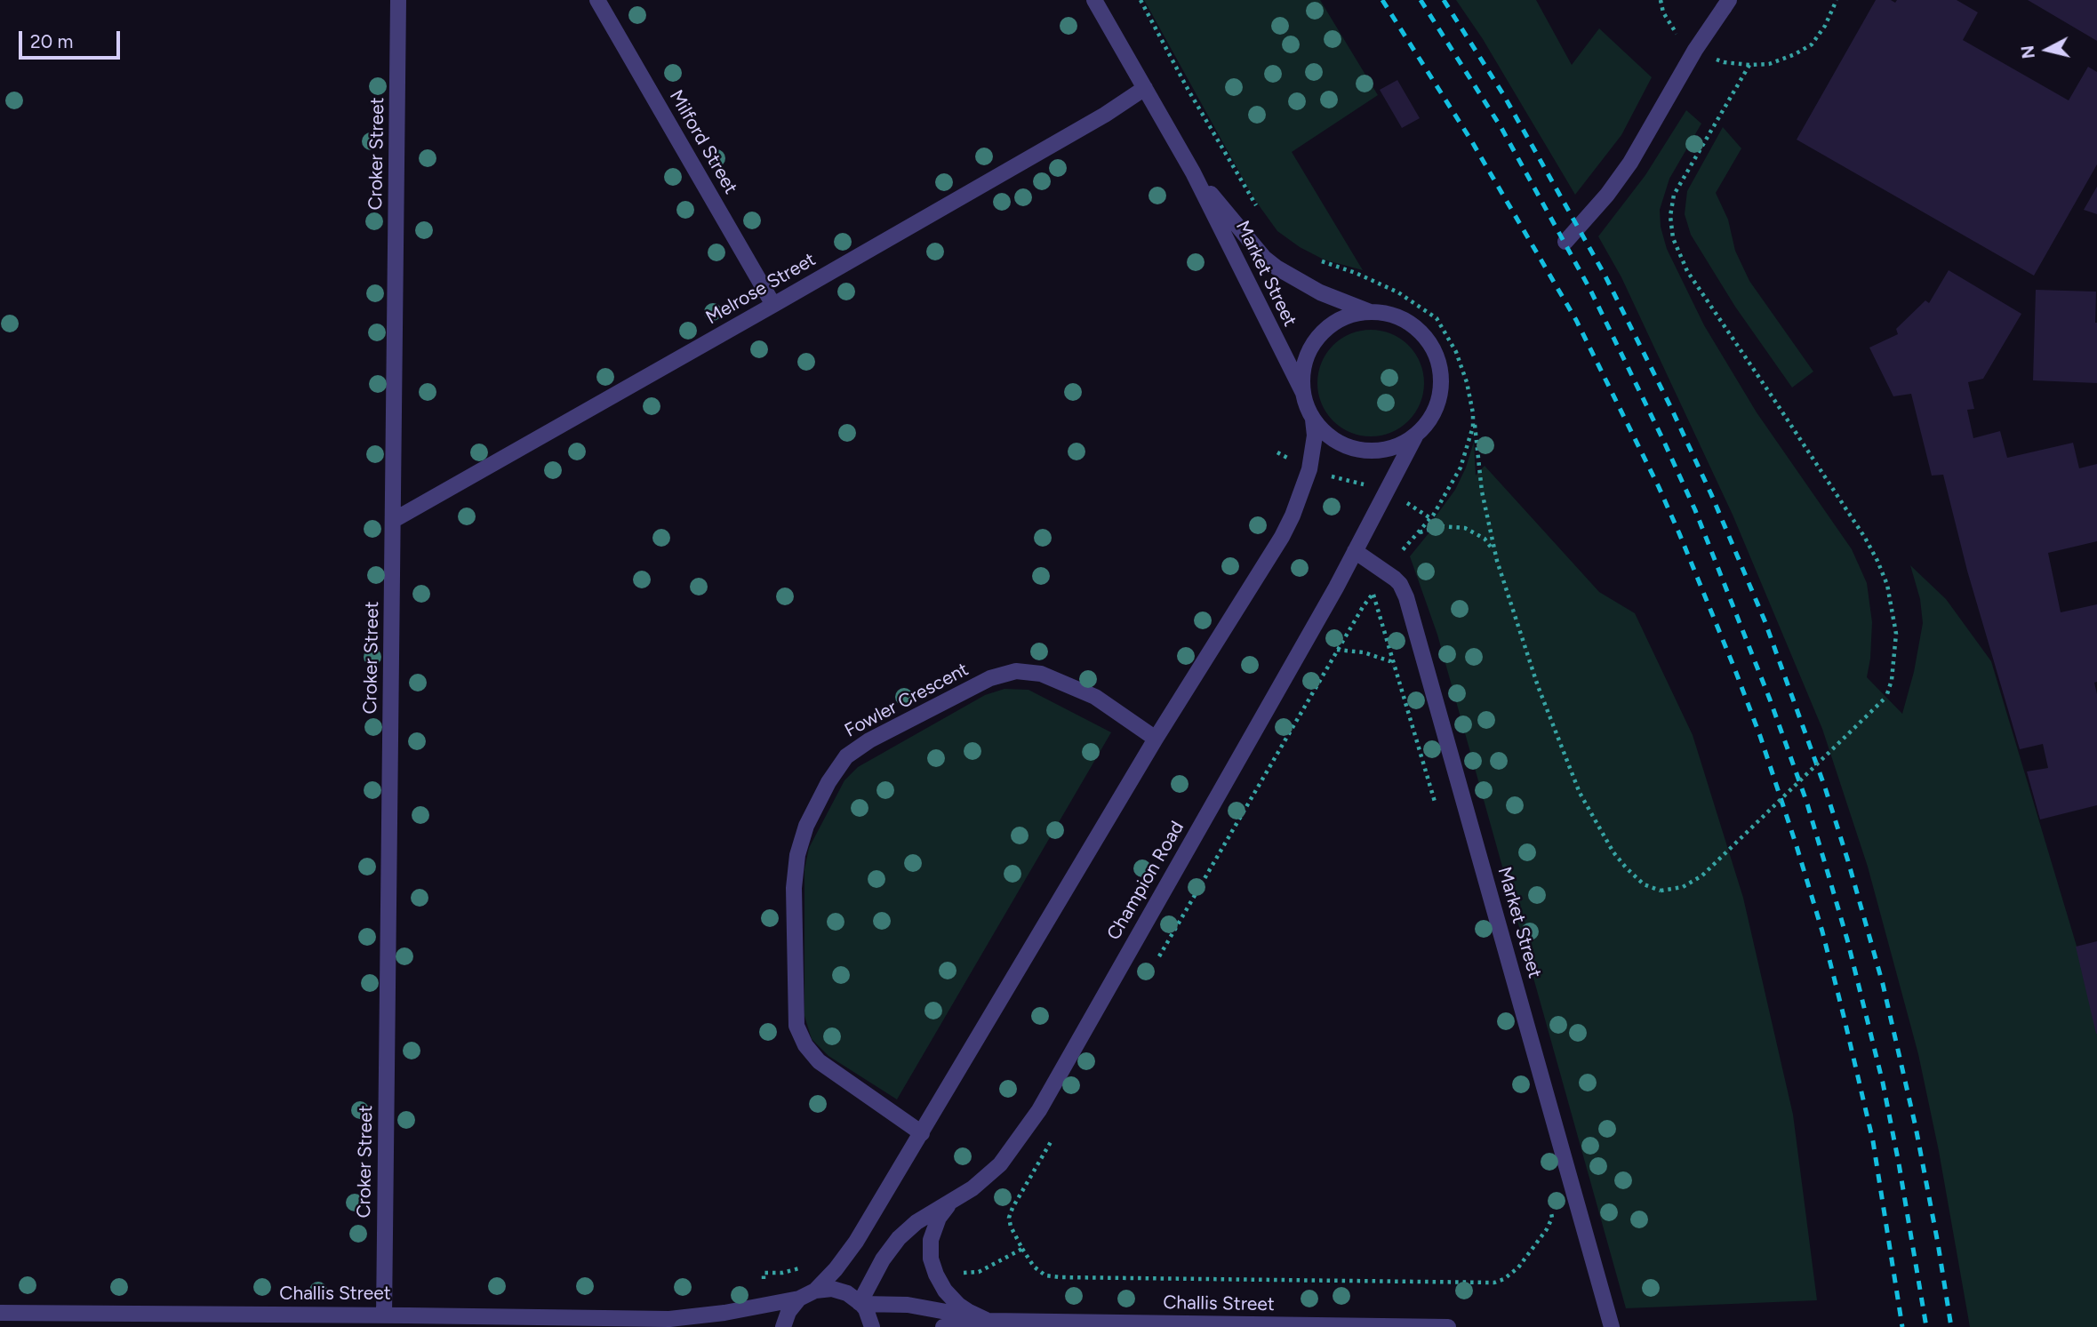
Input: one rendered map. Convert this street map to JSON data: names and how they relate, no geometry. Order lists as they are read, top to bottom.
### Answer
{
  "streets": {
    "street": [
      "Milford Street",
      "Croker Street",
      "Market Street",
      "Melrose Street",
      "Fowler Crescent",
      "Champion Road",
      "Challis Street"
    ]
  },
  "crossings": [
    ["Milford Street", "Melrose Street"],
    ["Croker Street", "Melrose Street"],
    ["Croker Street", "Challis Street"],
    ["Market Street", "Melrose Street"],
    ["Market Street", "Champion Road"],
    ["Champion Road", "Challis Street"]
  ],
  "scale_bar": "20 m",
  "north": "left"
}
